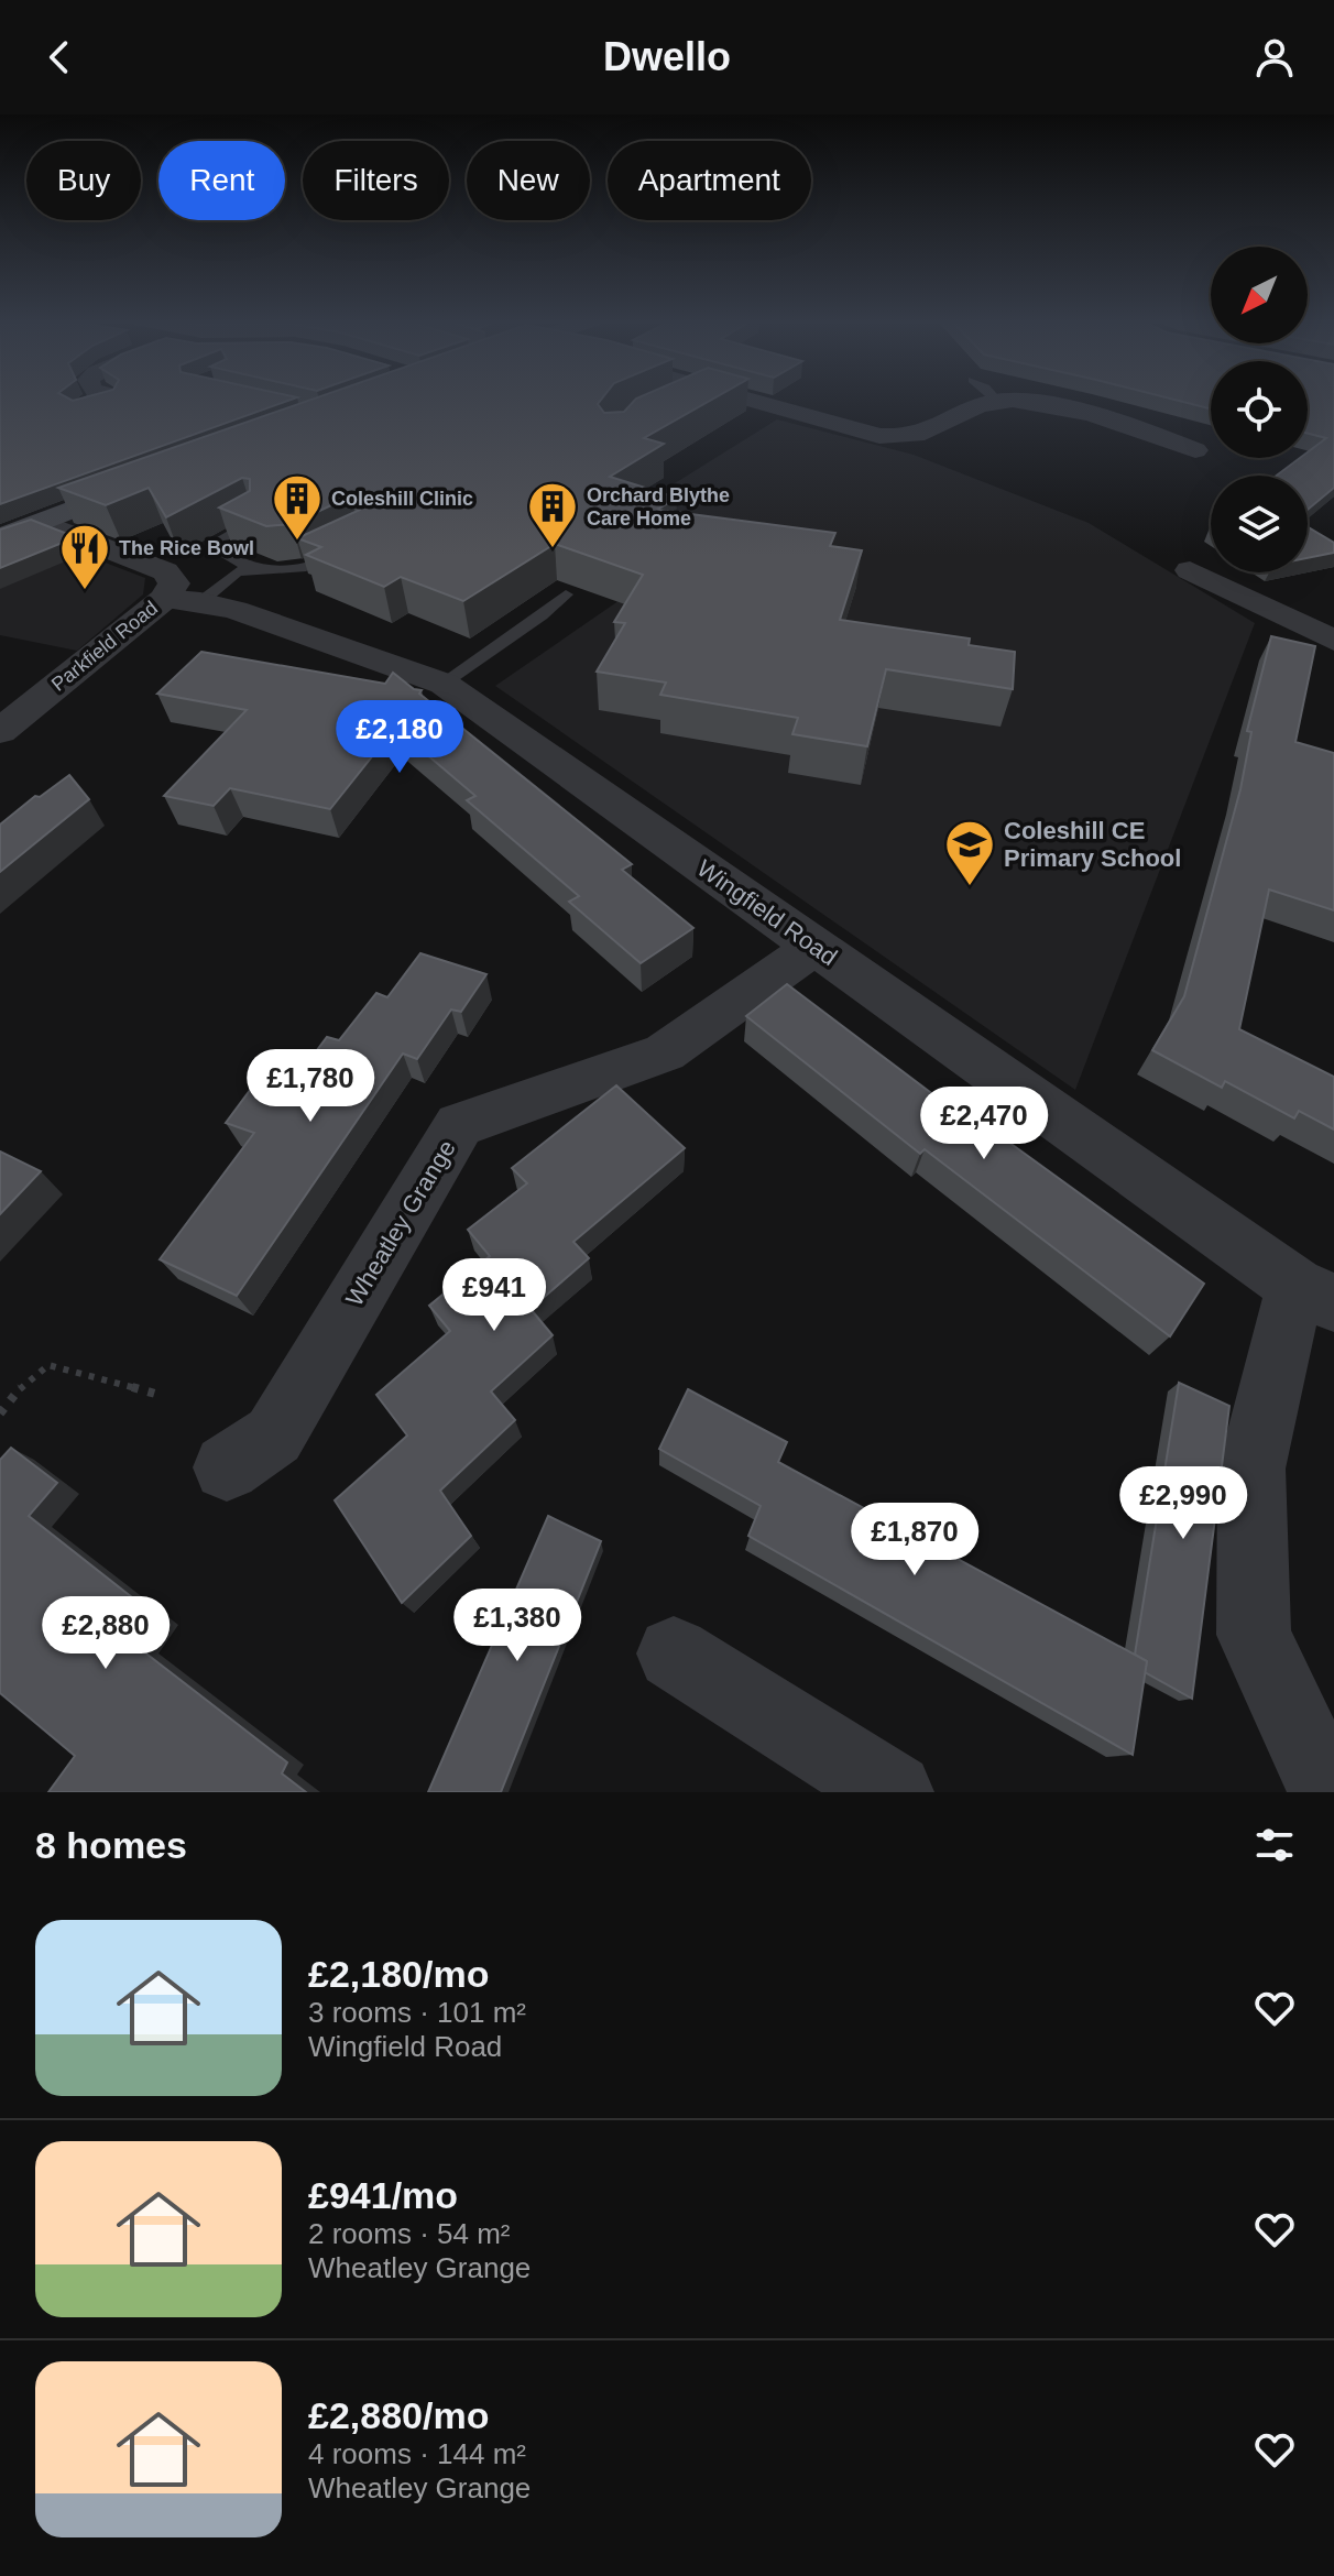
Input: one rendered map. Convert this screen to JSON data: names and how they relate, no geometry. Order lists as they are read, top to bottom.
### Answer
{
  "streets": {
    "street": ["Parkfield Road", "Wingfield Road", "Wheatley Grange"]
  },
  "crossings": [
    ["Parkfield Road", "Wingfield Road"],
    ["Wingfield Road", "Wheatley Grange"]
  ],
  "places": {
    "building": ["Coleshill Clinic", "Orchard Blythe Care Home"],
    "restaurant": ["The Rice Bowl"],
    "school or university": ["Coleshill CE Primary School"]
  },
  "north": "bottom left",
  "page": {
    "header": "Dwello",
    "chip": [
      "Buy",
      "Rent",
      "Filters",
      "New",
      "Apartment"
    ],
    "price": [
      "£2,180",
      "£1,780",
      "£2,470",
      "£941",
      "£2,990",
      "£1,870",
      "£1,380",
      "£2,880"
    ],
    "heading": "8 homes",
    "list": [
      {
        "name": "£2,180/mo",
        "note": "3 rooms · 101 m² · Wingfield Road"
      },
      {
        "name": "£941/mo",
        "note": "2 rooms · 54 m² · Wheatley Grange"
      },
      {
        "name": "£2,880/mo",
        "note": "4 rooms · 144 m² · Wheatley Grange"
      }
    ]
  }
}
